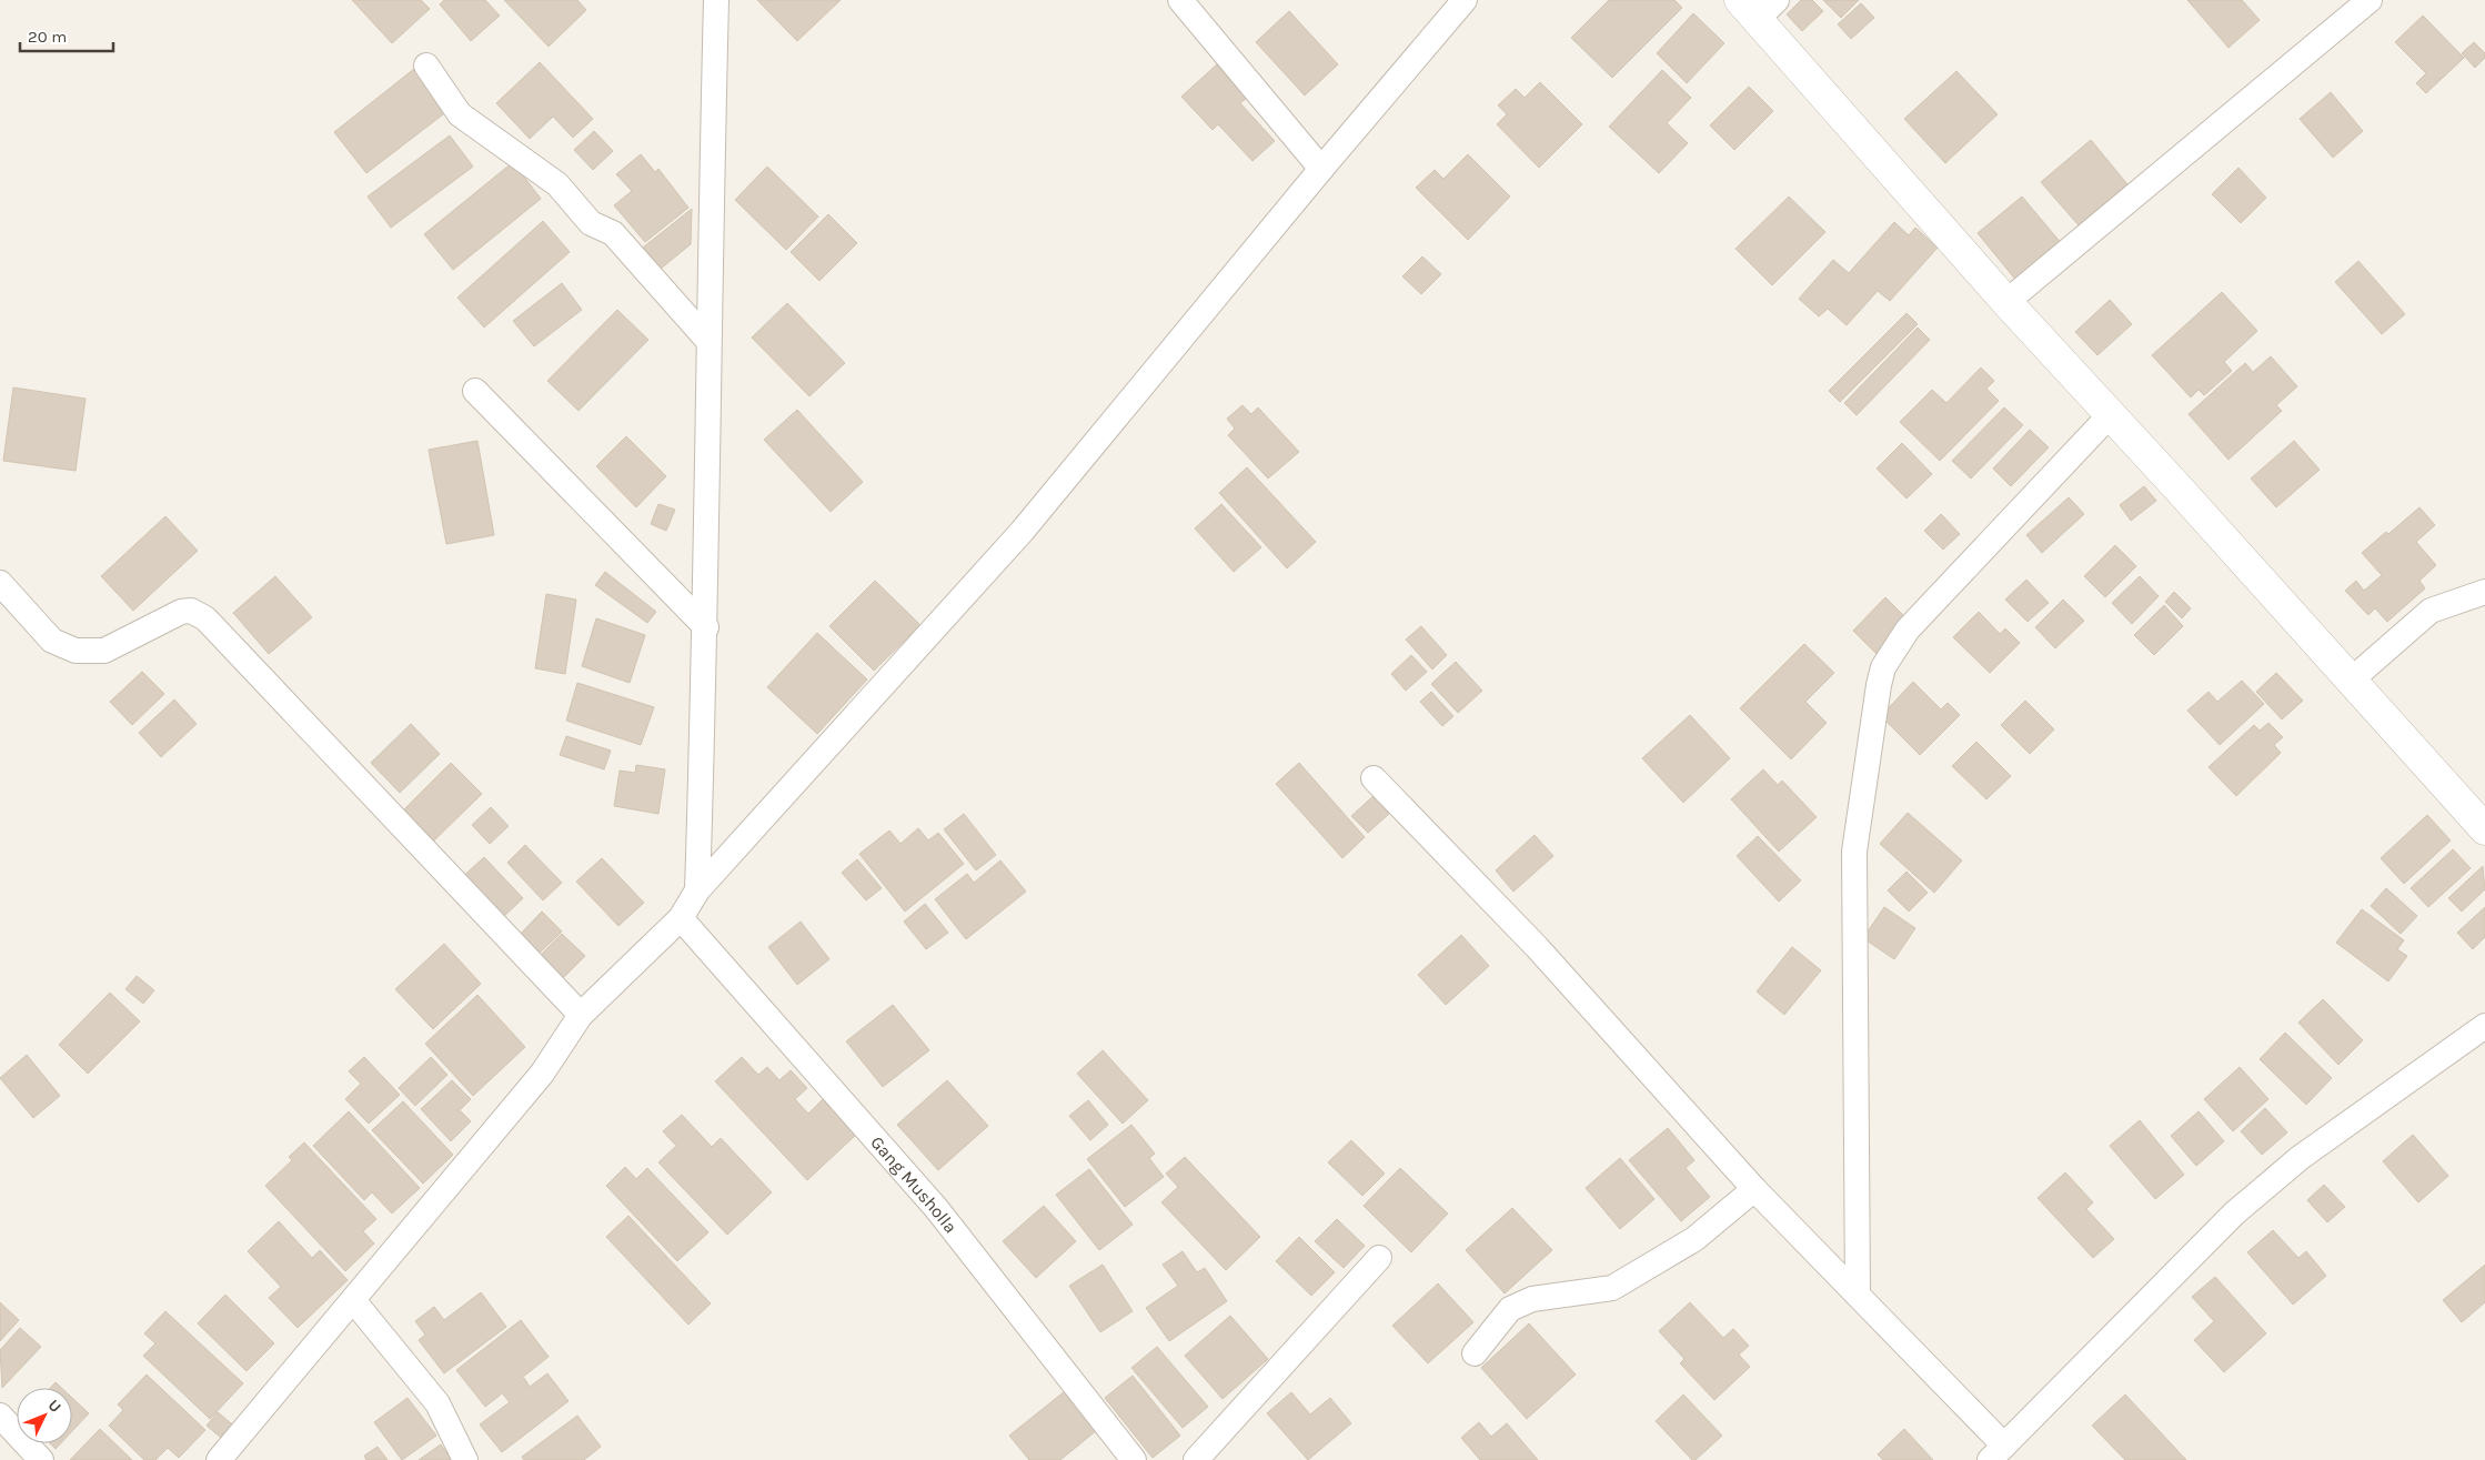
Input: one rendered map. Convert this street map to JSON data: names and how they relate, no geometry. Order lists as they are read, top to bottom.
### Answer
{
  "streets": {
    "street": ["Gang Musholla"]
  },
  "scale_bar": "20 m",
  "north": "top right"
}
